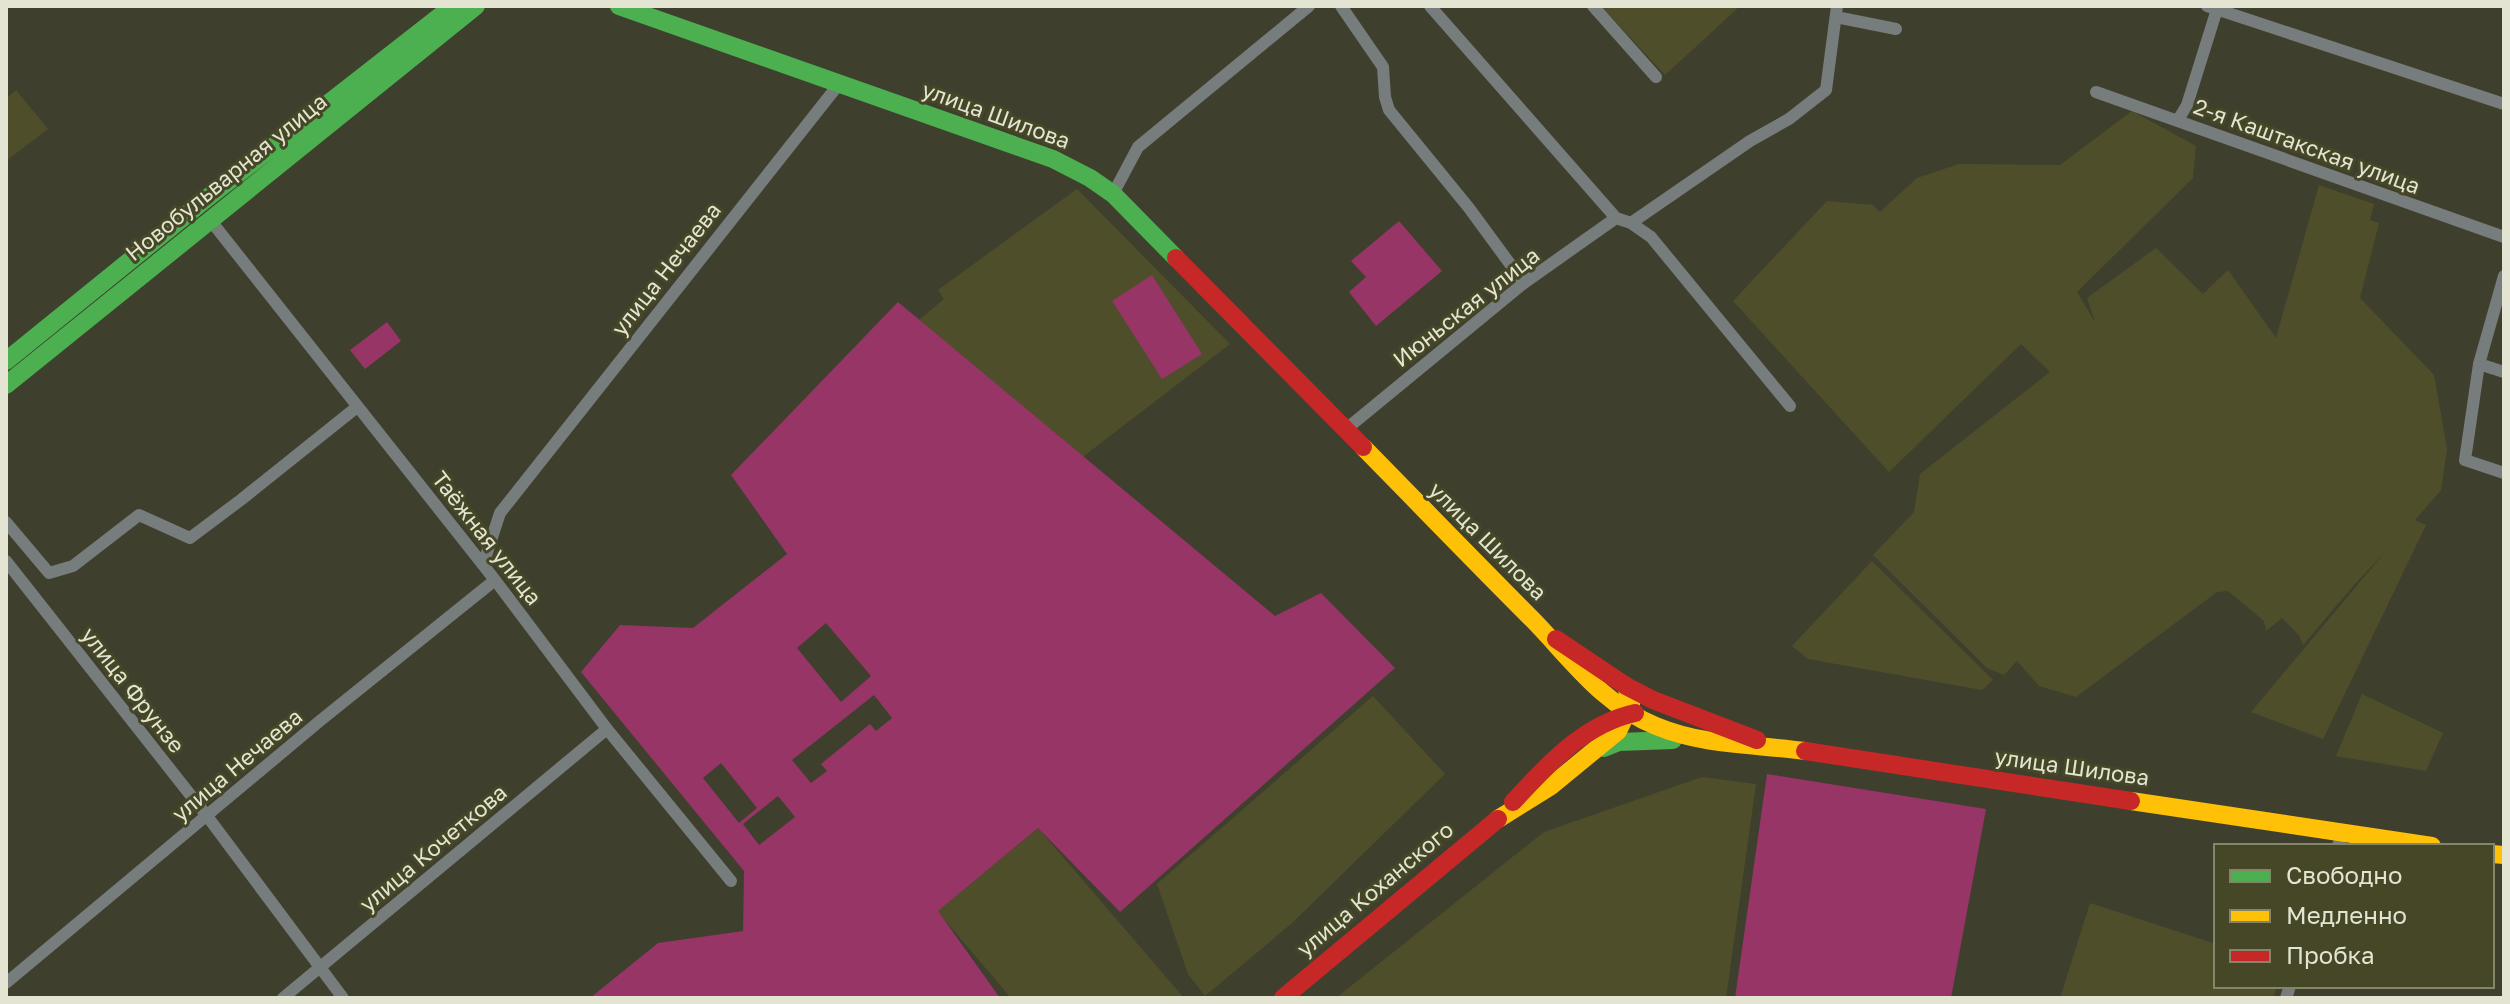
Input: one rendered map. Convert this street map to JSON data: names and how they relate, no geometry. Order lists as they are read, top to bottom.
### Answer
{
  "streets": {
    "main road": ["улица Шилова", "Новобульварная улица", "улица Коханского"],
    "street": [
      "2-я Каштакская улица",
      "улица Нечаева",
      "Июньская улица",
      "Таёжная улица",
      "улица Фрунзе",
      "улица Кочеткова"
    ]
  },
  "crossings": [
    ["улица Шилова", "улица Нечаева"],
    ["улица Шилова", "Июньская улица"],
    ["Новобульварная улица", "Таёжная улица"],
    ["улица Нечаева", "Таёжная улица"],
    ["улица Нечаева", "улица Фрунзе"],
    ["Таёжная улица", "улица Кочеткова"],
    ["улица Фрунзе", "улица Кочеткова"]
  ],
  "legend": ["Свободно", "Медленно", "Пробка"]
}
